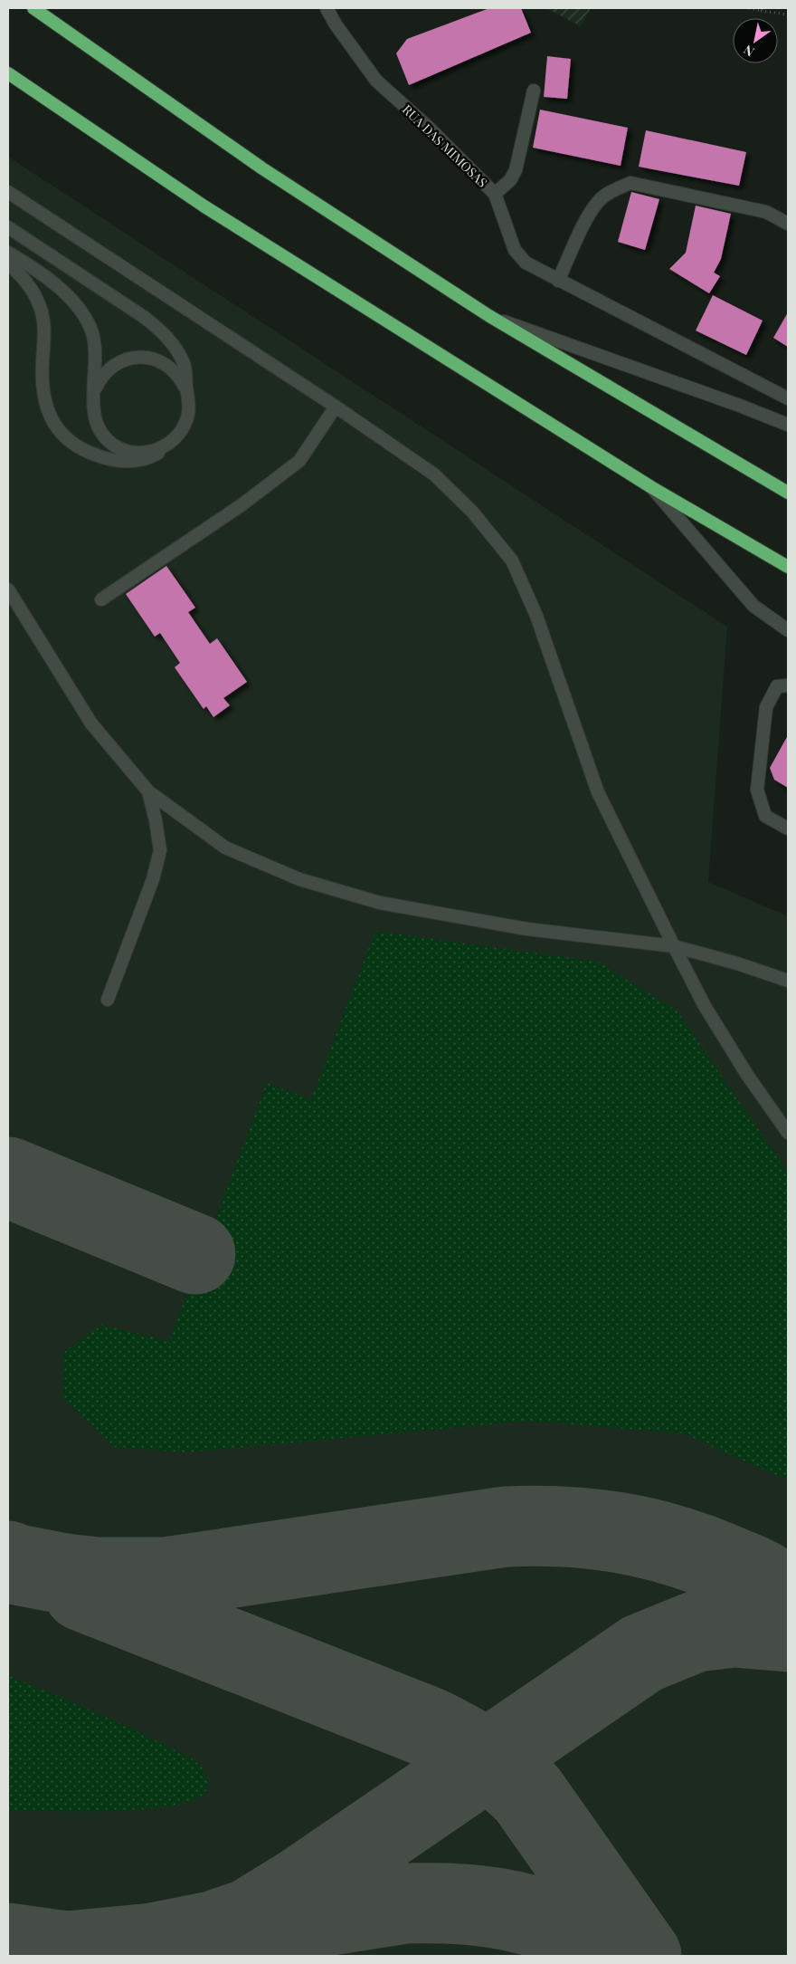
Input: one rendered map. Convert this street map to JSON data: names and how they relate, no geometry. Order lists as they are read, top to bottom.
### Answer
{
  "streets": {
    "street": ["RUA DAS MIMOSAS"]
  },
  "north": "bottom left"
}
